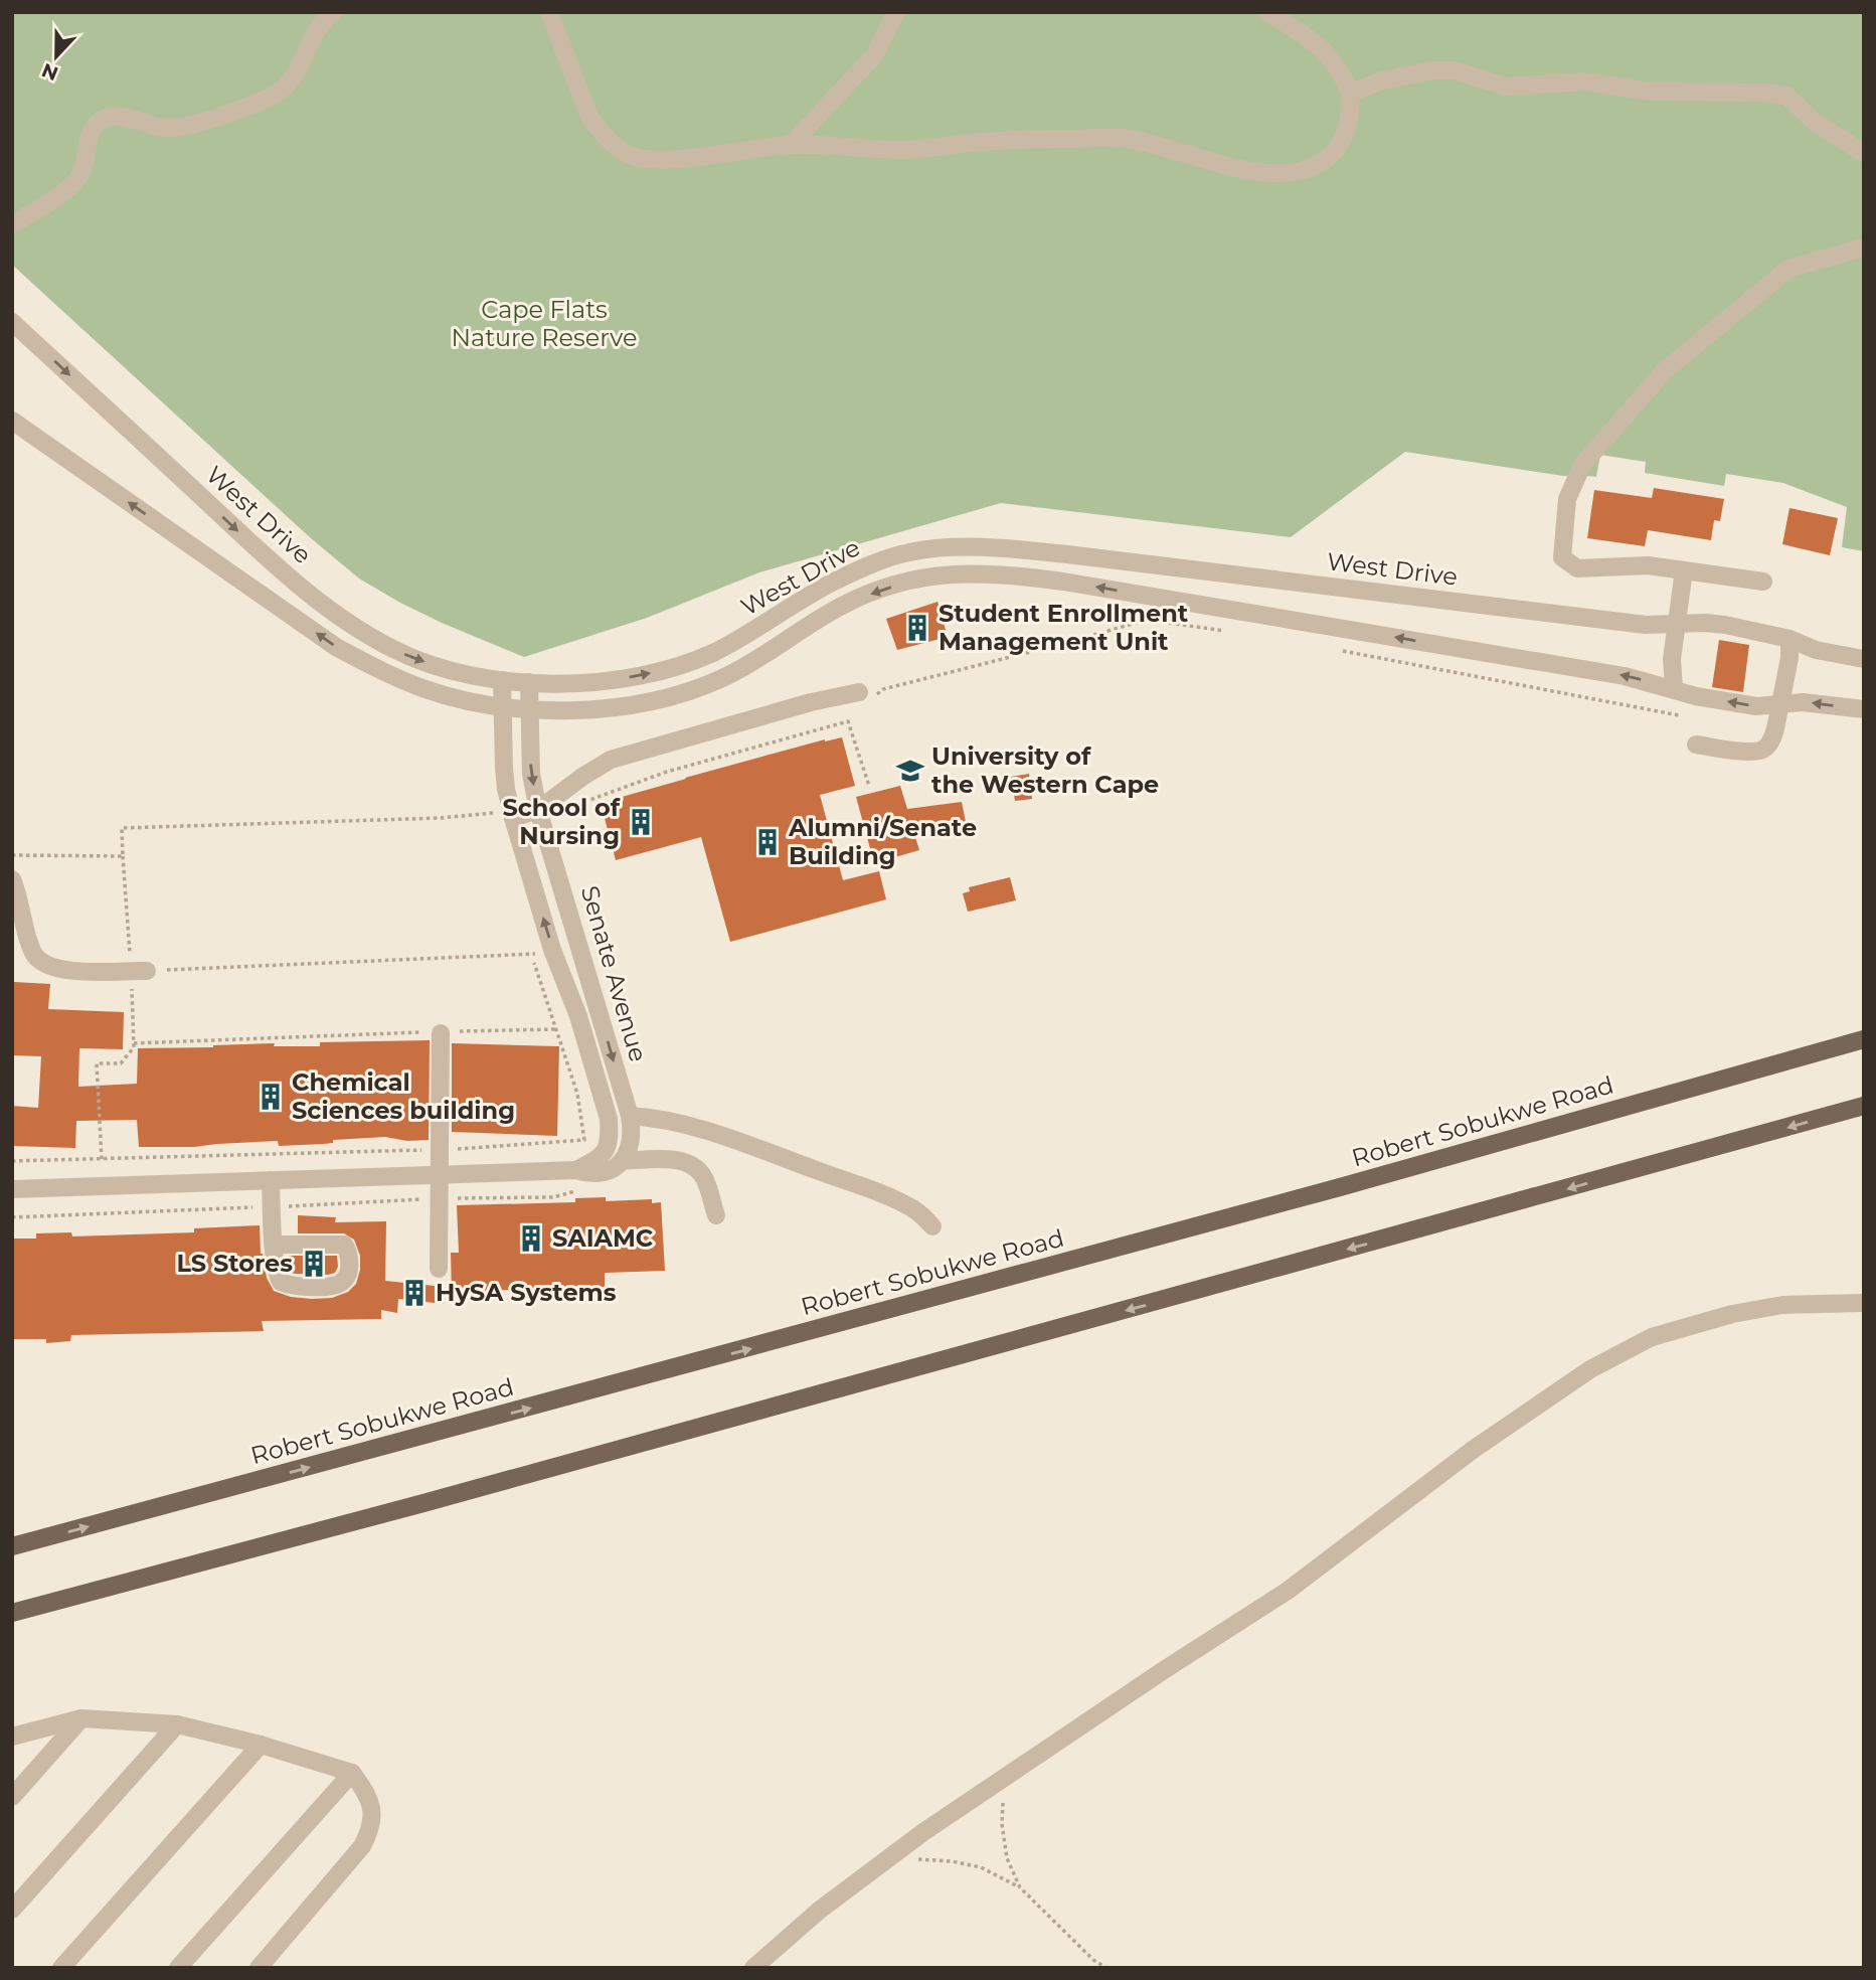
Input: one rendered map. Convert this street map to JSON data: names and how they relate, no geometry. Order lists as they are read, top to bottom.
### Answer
{
  "streets": {
    "main road": ["Robert Sobukwe Road"],
    "lane": ["West Drive", "Senate Avenue"]
  },
  "crossings": [
    ["West Drive", "Senate Avenue"]
  ],
  "parks": ["Cape Flats Nature Reserve"],
  "places": {
    "building": [
      "Student Enrollment Management Unit",
      "School of Nursing",
      "Alumni/Senate Building",
      "Chemical Sciences building",
      "SAIAMC",
      "LS Stores",
      "HySA Systems"
    ],
    "school or university": ["University of the Western Cape"]
  },
  "north": "bottom"
}
